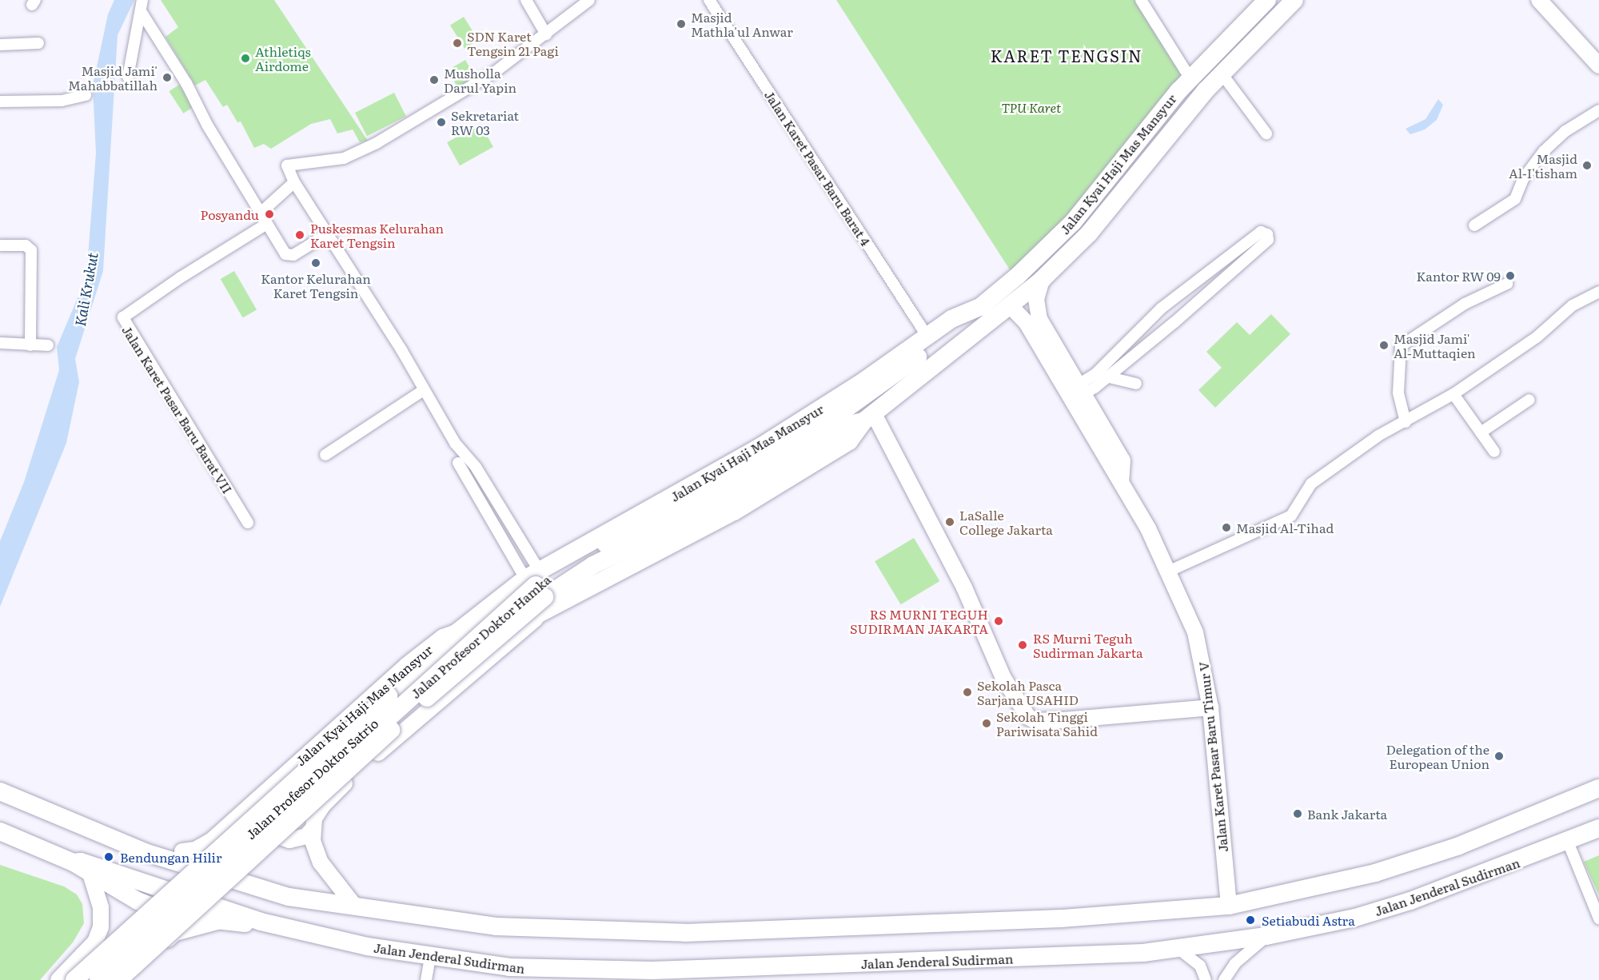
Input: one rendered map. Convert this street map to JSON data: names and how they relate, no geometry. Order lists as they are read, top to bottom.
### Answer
{
  "streets": {
    "main road": [
      "Jalan Kyai Haji Mas Mansyur",
      "Jalan Profesor Doktor Hamka",
      "Jalan Profesor Doktor Satrio",
      "Jalan Jenderal Sudirman"
    ],
    "street": ["Jalan Karet Pasar Baru Barat 4", "Jalan Karet Pasar Baru Barat VII", "Jalan Karet Pasar Baru Timur V"]
  },
  "crossings": [
    ["Jalan Kyai Haji Mas Mansyur", "Jalan Karet Pasar Baru Barat 4"],
    ["Jalan Kyai Haji Mas Mansyur", "Jalan Profesor Doktor Hamka"],
    ["Jalan Kyai Haji Mas Mansyur", "Jalan Karet Pasar Baru Timur V"],
    ["Jalan Kyai Haji Mas Mansyur", "Jalan Profesor Doktor Satrio"]
  ],
  "districts": ["KARET TENGSIN"],
  "water": ["Kali Krukut"],
  "parks": ["TPU Karet"],
  "places": [
    "Masjid Mathla'ul Anwar",
    "SDN Karet Tengsin 21 Pagi",
    "Athletiqs Airdome",
    "Masjid Jami' Mahabbatillah",
    "Musholla Darul Yapin",
    "Sekretariat RW 03",
    "Masjid Al-I'tisham",
    "Posyandu",
    "Puskesmas Kelurahan Karet Tengsin",
    "Kantor Kelurahan Karet Tengsin",
    "Kantor RW 09",
    "Masjid Jami' Al-Muttaqien",
    "LaSalle College Jakarta",
    "Masjid Al-Tihad",
    "RS MURNI TEGUH SUDIRMAN JAKARTA",
    "RS Murni Teguh Sudirman Jakarta",
    "Sekolah Pasca Sarjana USAHID",
    "Sekolah Tinggi Pariwisata Sahid",
    "Delegation of the European Union",
    "Bank Jakarta",
    "Bendungan Hilir",
    "Setiabudi Astra"
  ]
}
